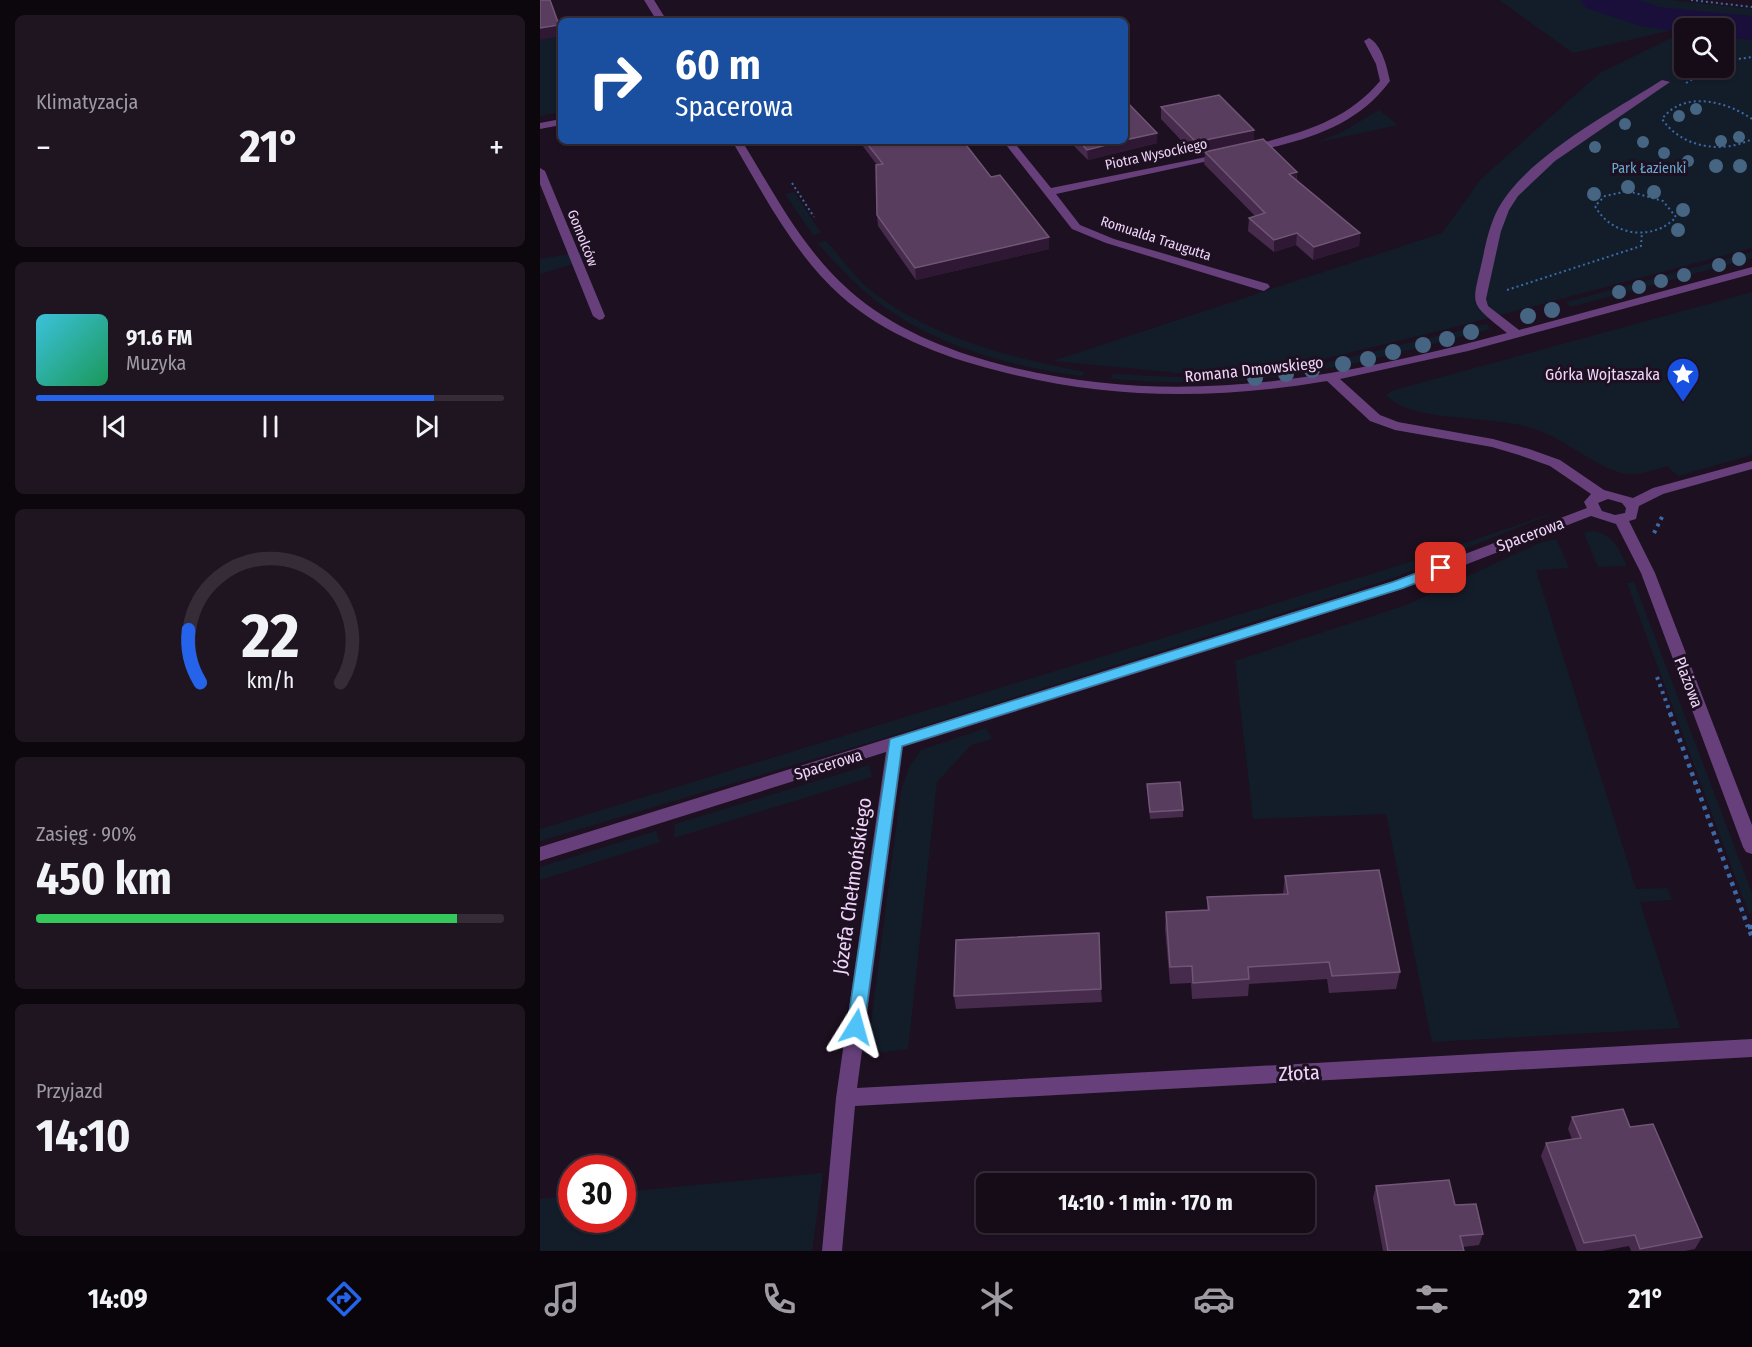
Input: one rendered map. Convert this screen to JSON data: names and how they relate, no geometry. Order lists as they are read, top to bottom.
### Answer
{
  "streets": {
    "street": [
      "Piotra Wysockiego",
      "Gomolców",
      "Romualda Traugutta",
      "Romana Dmowskiego",
      "Spacerowa",
      "Plażowa",
      "Józefa Chełmońskiego",
      "Złota"
    ]
  },
  "crossings": [
    ["Piotra Wysockiego", "Romualda Traugutta"],
    ["Spacerowa", "Józefa Chełmońskiego"],
    ["Józefa Chełmońskiego", "Złota"]
  ],
  "parks": ["Park Łazienki"],
  "places": {
    "place": ["Górka Wojtaszaka"]
  },
  "page": {
    "tile": [
      "Klimatyzacja",
      ["Zasięg · 90%", "450 km"],
      ["Przyjazd", "14:10"]
    ],
    "turn": ["60 m", "Spacerowa"],
    "heat": ["−", "21°", "+"],
    "song": ["91.6 FM", "Muzyka"],
    "limit": "30",
    "trip": "14:10 · 1 min · 170 m",
    "tabs": ["14:09", "21°"],
    "gauge": ["22", "km/h"]
  }
}
